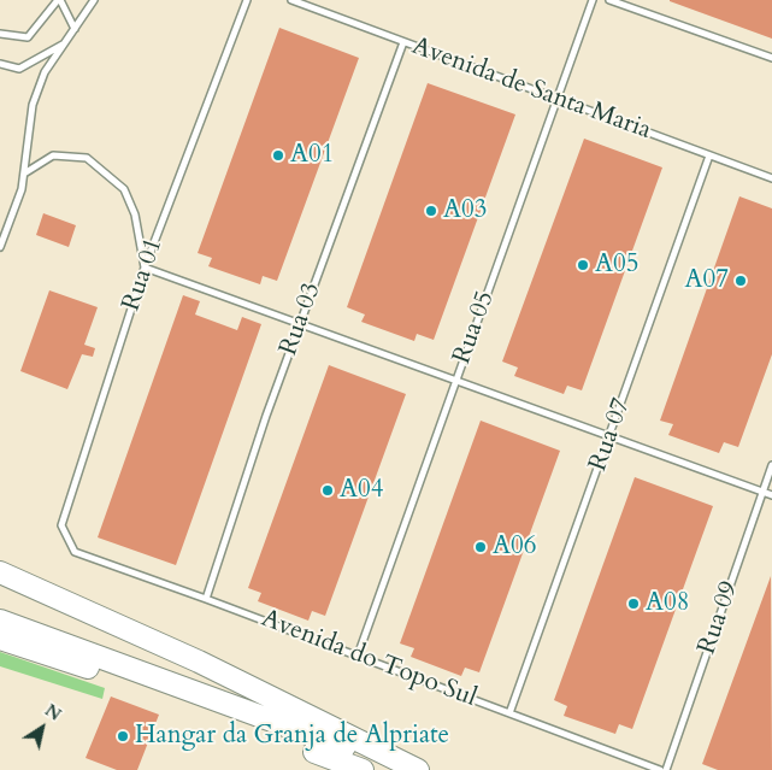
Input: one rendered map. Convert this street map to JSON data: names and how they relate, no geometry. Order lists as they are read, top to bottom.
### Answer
{
  "streets": {
    "lane": [
      "Avenida de Santa Maria",
      "Rua 01",
      "Rua 03",
      "Rua 05",
      "Rua 07",
      "Rua 09",
      "Avenida do Topo Sul"
    ]
  },
  "crossings": [
    ["Avenida de Santa Maria", "Rua 03"],
    ["Avenida de Santa Maria", "Rua 05"],
    ["Avenida de Santa Maria", "Rua 07"],
    ["Rua 01", "Avenida do Topo Sul"],
    ["Rua 03", "Avenida do Topo Sul"],
    ["Rua 05", "Avenida do Topo Sul"],
    ["Rua 07", "Avenida do Topo Sul"]
  ],
  "places": [
    "A01",
    "A03",
    "A05",
    "A07",
    "A04",
    "A06",
    "A08",
    "Hangar da Granja de Alpriate"
  ],
  "north": "top right"
}
